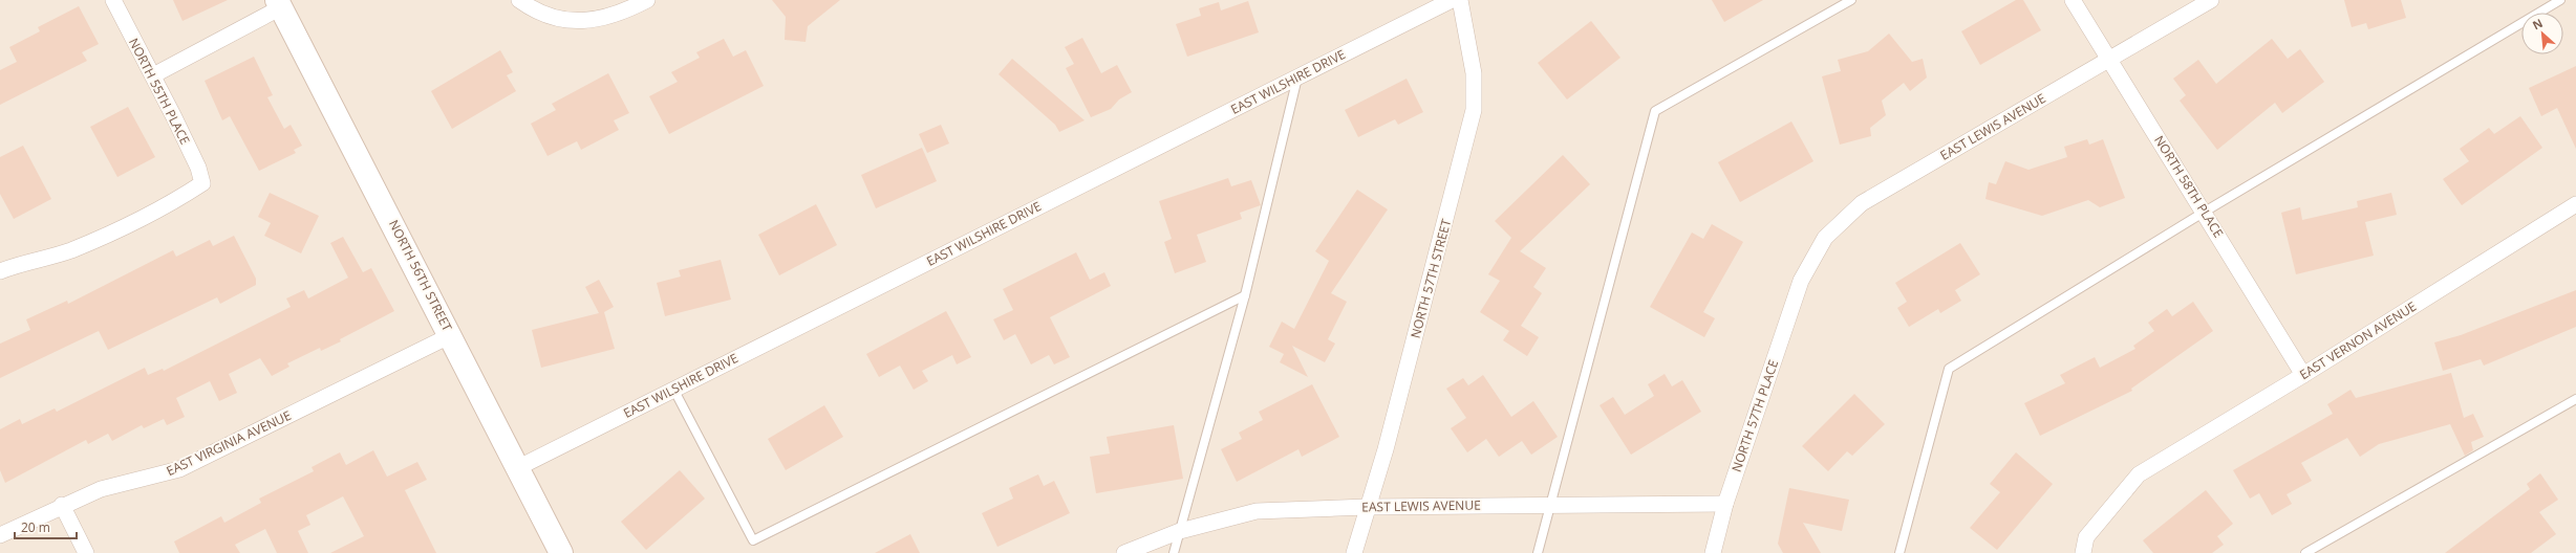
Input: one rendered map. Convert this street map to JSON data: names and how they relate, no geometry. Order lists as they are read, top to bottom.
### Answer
{
  "streets": {
    "street": [
      "EAST WILSHIRE DRIVE",
      "NORTH 55TH PLACE",
      "EAST LEWIS AVENUE",
      "NORTH 58TH PLACE",
      "NORTH 56TH STREET",
      "NORTH 57TH STREET",
      "EAST VERNON AVENUE",
      "NORTH 57TH PLACE",
      "EAST VIRGINIA AVENUE"
    ]
  },
  "crossings": [
    ["EAST WILSHIRE DRIVE", "NORTH 56TH STREET"],
    ["EAST LEWIS AVENUE", "NORTH 58TH PLACE"],
    ["EAST LEWIS AVENUE", "NORTH 57TH STREET"],
    ["EAST LEWIS AVENUE", "NORTH 57TH PLACE"],
    ["NORTH 58TH PLACE", "EAST VERNON AVENUE"],
    ["NORTH 56TH STREET", "EAST VIRGINIA AVENUE"]
  ],
  "scale_bar": "20 m",
  "north": "top left"
}
